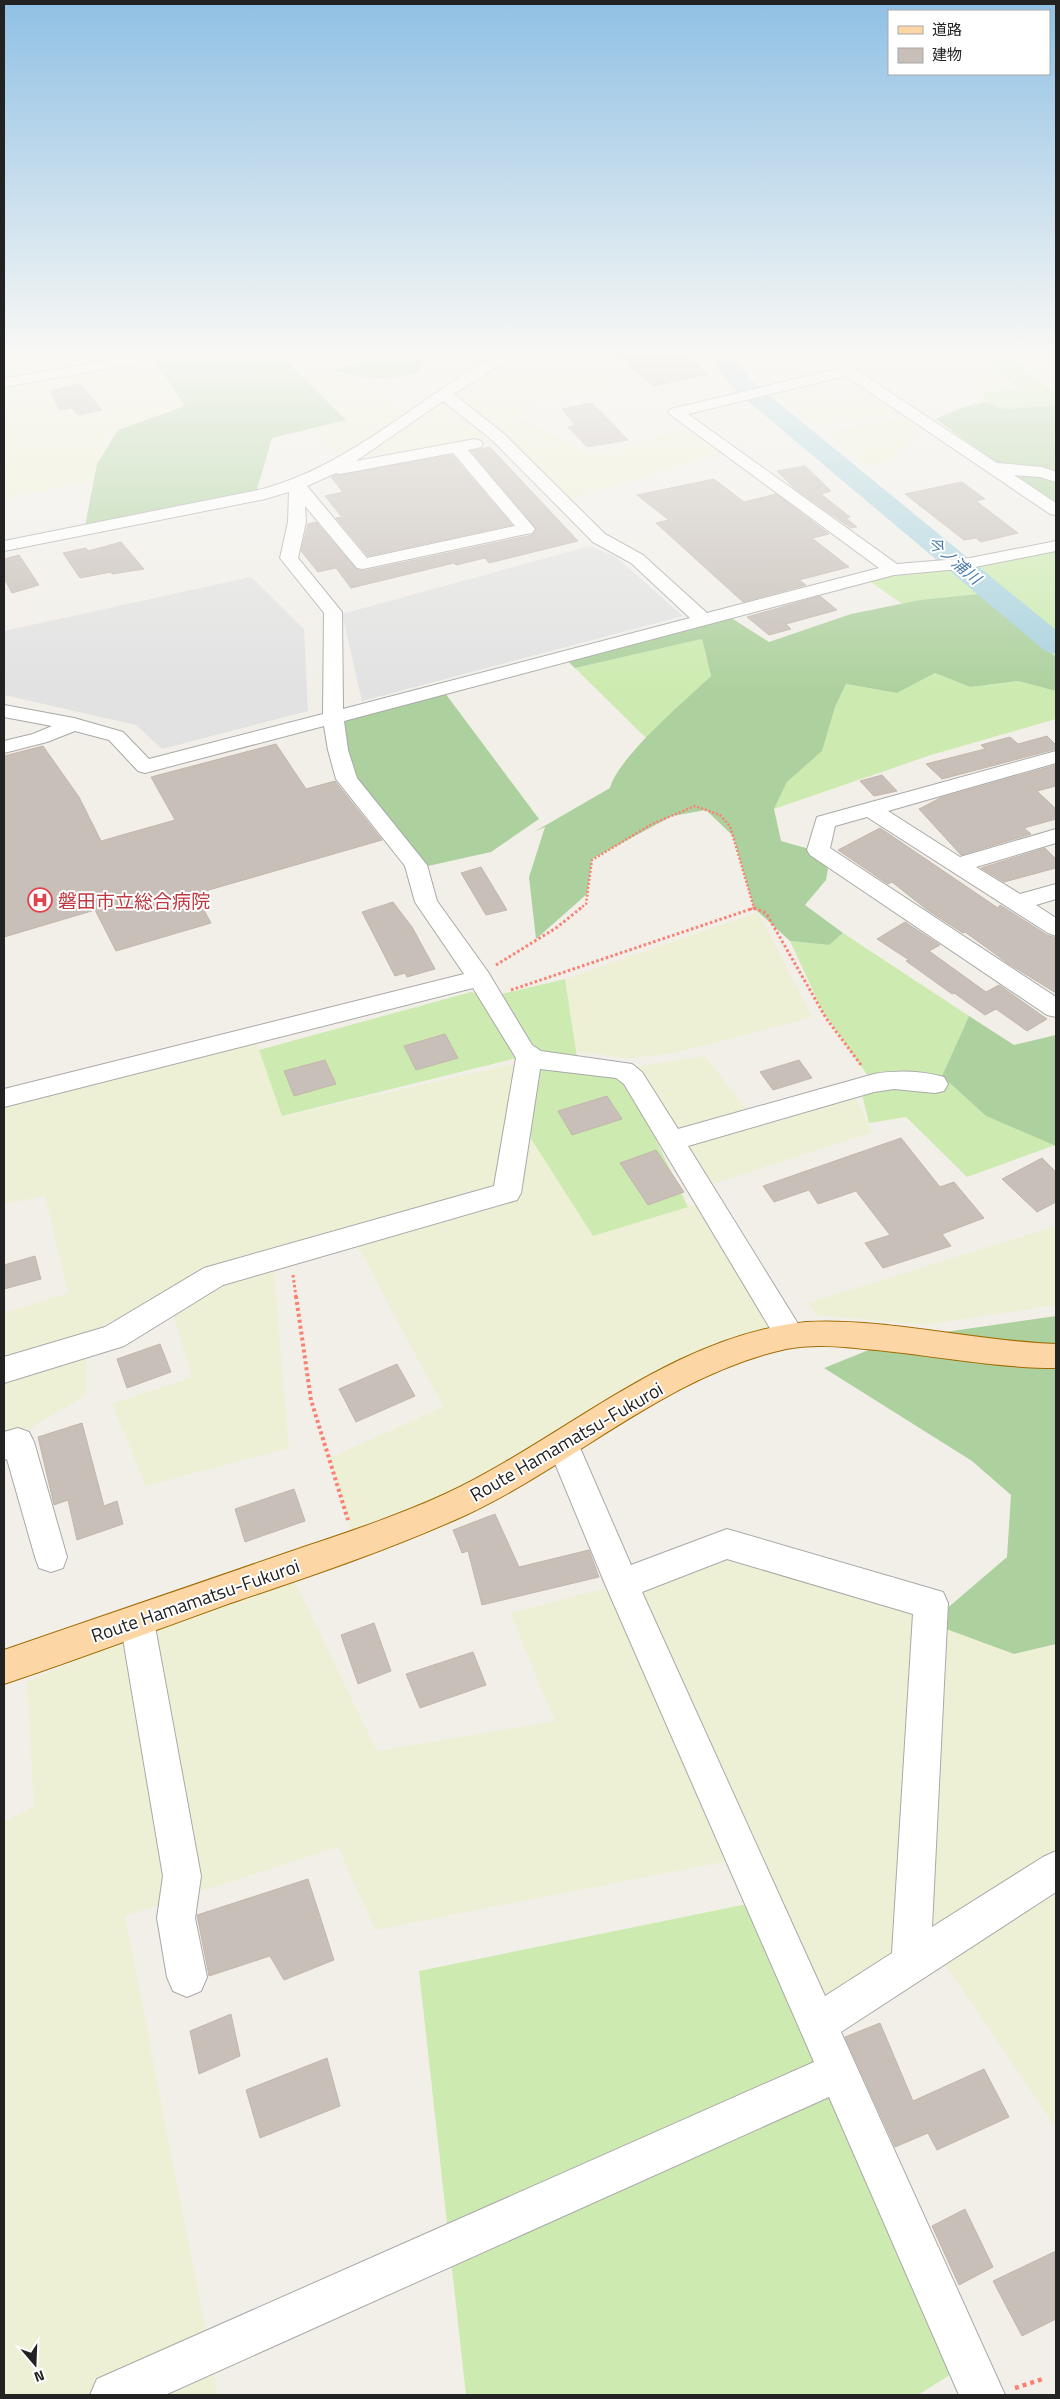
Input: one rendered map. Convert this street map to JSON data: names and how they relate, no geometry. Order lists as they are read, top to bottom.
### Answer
{
  "streets": {
    "main road": ["Route Hamamatsu-Fukuroi"]
  },
  "water": ["今ノ浦川"],
  "places": {
    "hospital": ["磐田市立総合病院"]
  },
  "legend": ["道路", "建物"],
  "north": "bottom"
}
